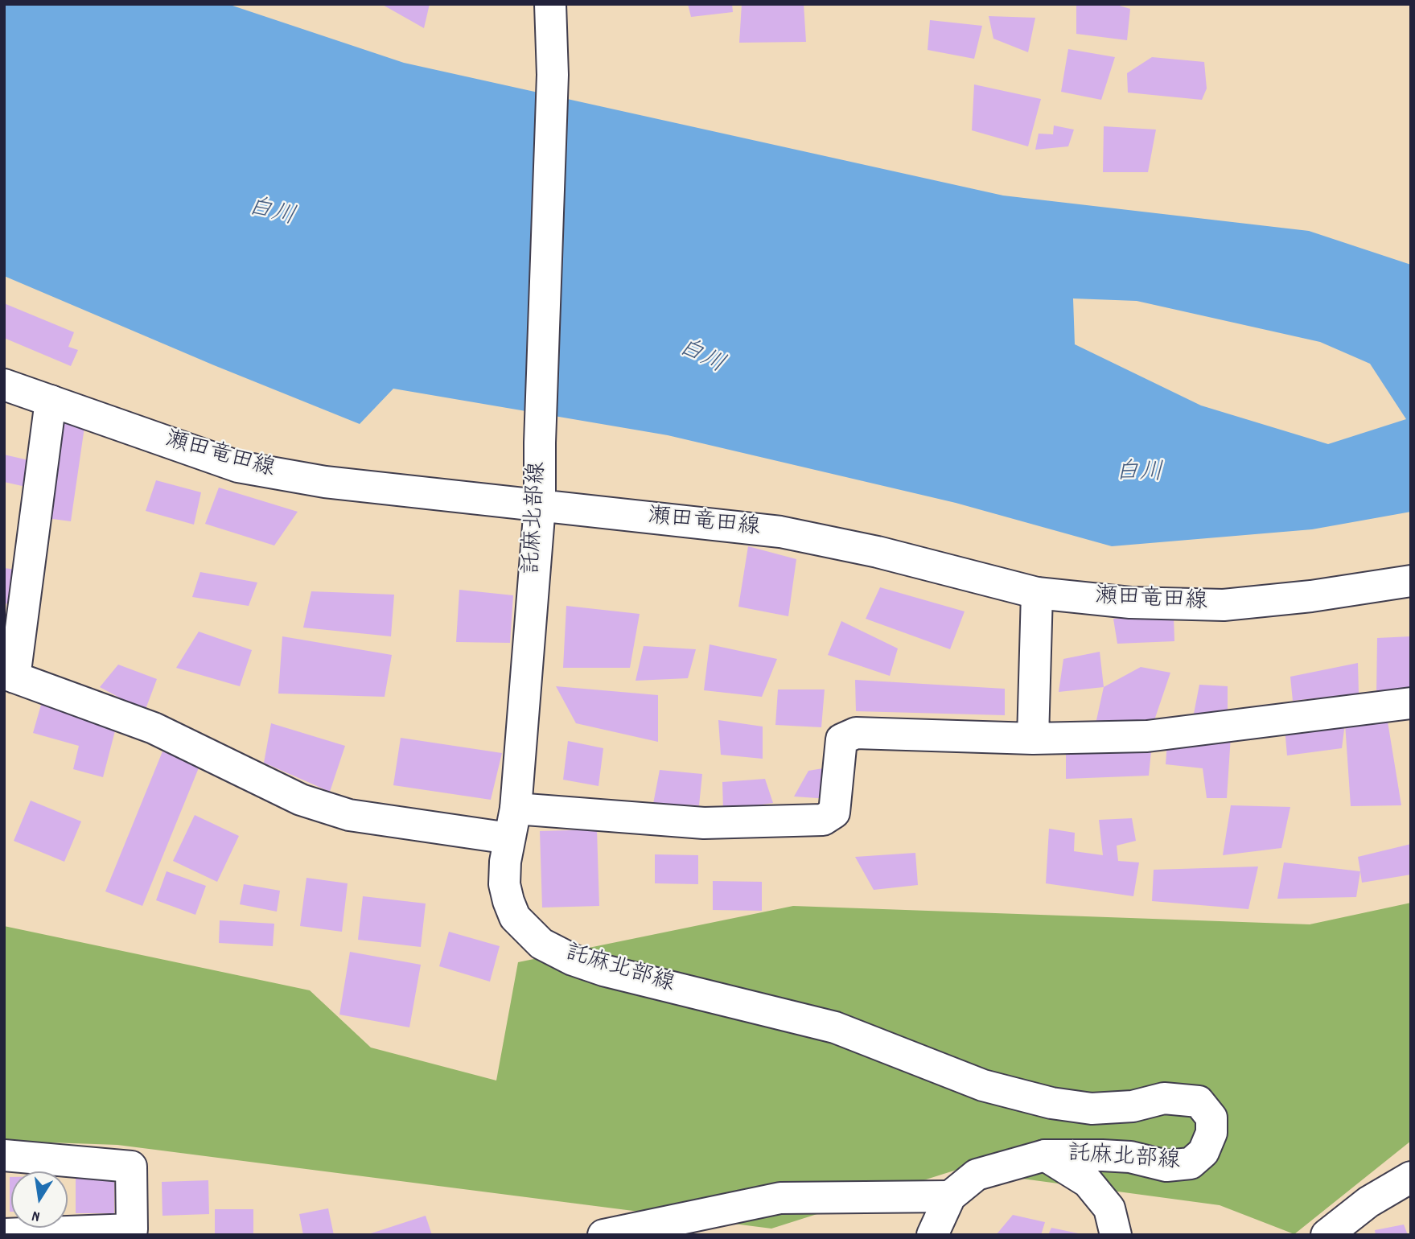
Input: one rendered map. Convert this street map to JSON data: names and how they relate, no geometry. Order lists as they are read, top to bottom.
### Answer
{
  "streets": {
    "main road": ["瀬田竜田線", "託麻北部線"]
  },
  "crossings": [
    ["瀬田竜田線", "託麻北部線"]
  ],
  "water": ["白川"],
  "north": "bottom"
}
